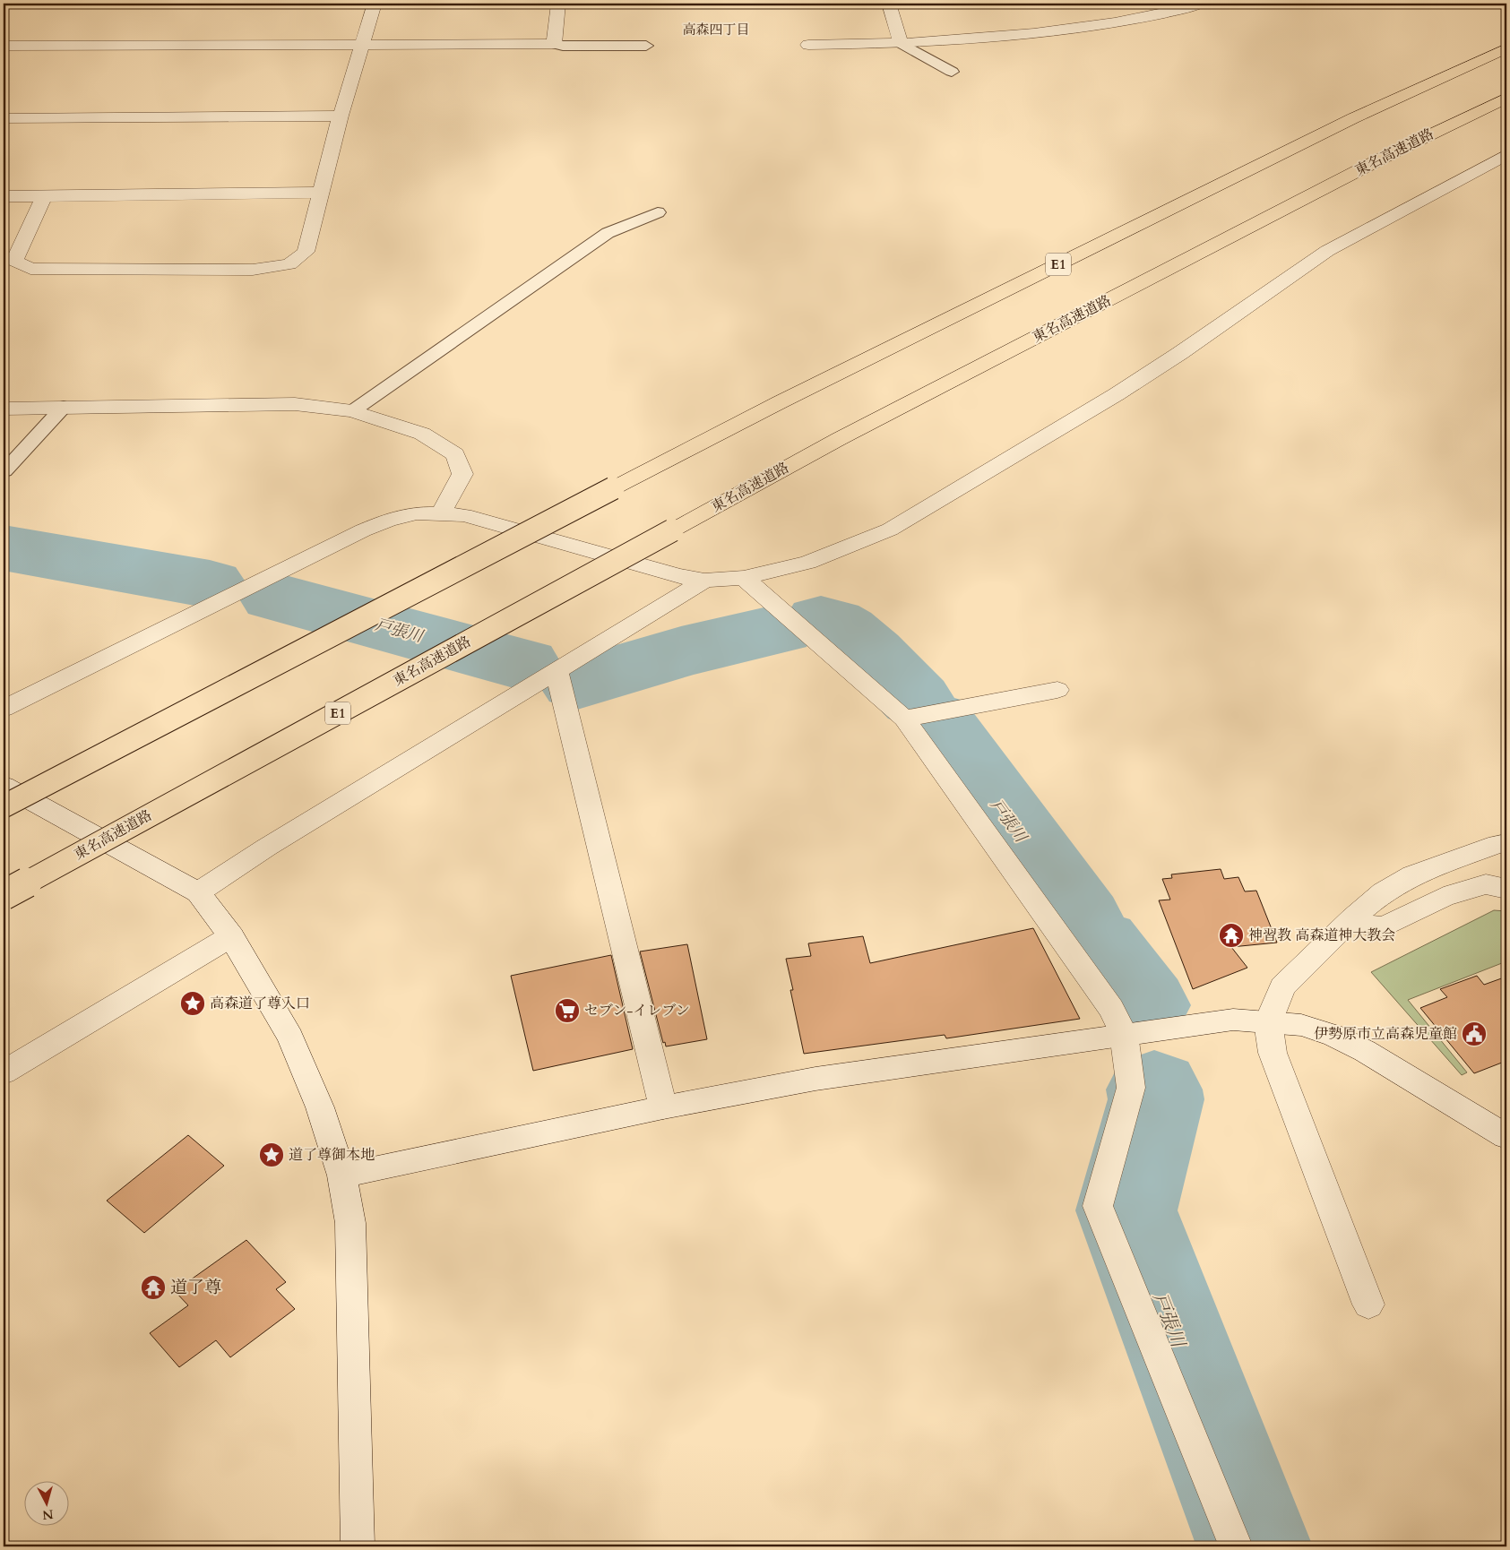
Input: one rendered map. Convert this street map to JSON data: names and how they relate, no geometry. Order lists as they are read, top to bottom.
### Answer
{
  "streets": {
    "highway": ["東名高速道路", "E1"]
  },
  "districts": ["高森四丁目"],
  "water": ["戸張川"],
  "places": {
    "temple": ["神習教 高森道神大教会", "道了尊"],
    "place": ["高森道了尊入口", "道了尊御本地"],
    "supermarket": ["セブン-イレブン"],
    "public building": ["伊勢原市立高森児童館"]
  },
  "north": "bottom"
}
